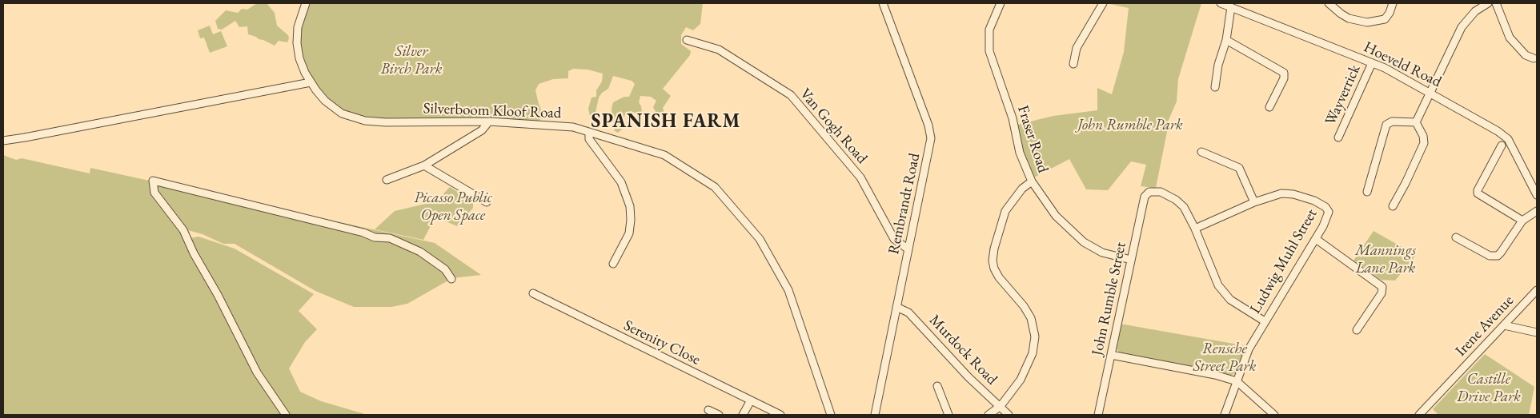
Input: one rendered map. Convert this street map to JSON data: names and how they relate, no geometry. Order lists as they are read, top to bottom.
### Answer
{
  "streets": {
    "street": [
      "Hoeveld Road",
      "Wayverrick",
      "Silverboom Kloof Road",
      "Van Gogh Road",
      "Fraser Road",
      "Rembrandt Road",
      "Ludwig Muhl Street",
      "John Rumble Street",
      "Irene Avenue",
      "Serenity Close",
      "Murdock Road"
    ]
  },
  "crossings": [
    ["Hoeveld Road", "Wayverrick"],
    ["Van Gogh Road", "Rembrandt Road"],
    ["Fraser Road", "John Rumble Street"],
    ["Rembrandt Road", "Murdock Road"],
    ["Ludwig Muhl Street", "John Rumble Street"]
  ],
  "districts": ["SPANISH FARM"],
  "parks": [
    "Silver Birch Park",
    "John Rumble Park",
    "Picasso Public Open Space",
    "Mannings Lane Park",
    "Rensche Street Park",
    "Castille Drive Park"
  ]
}
